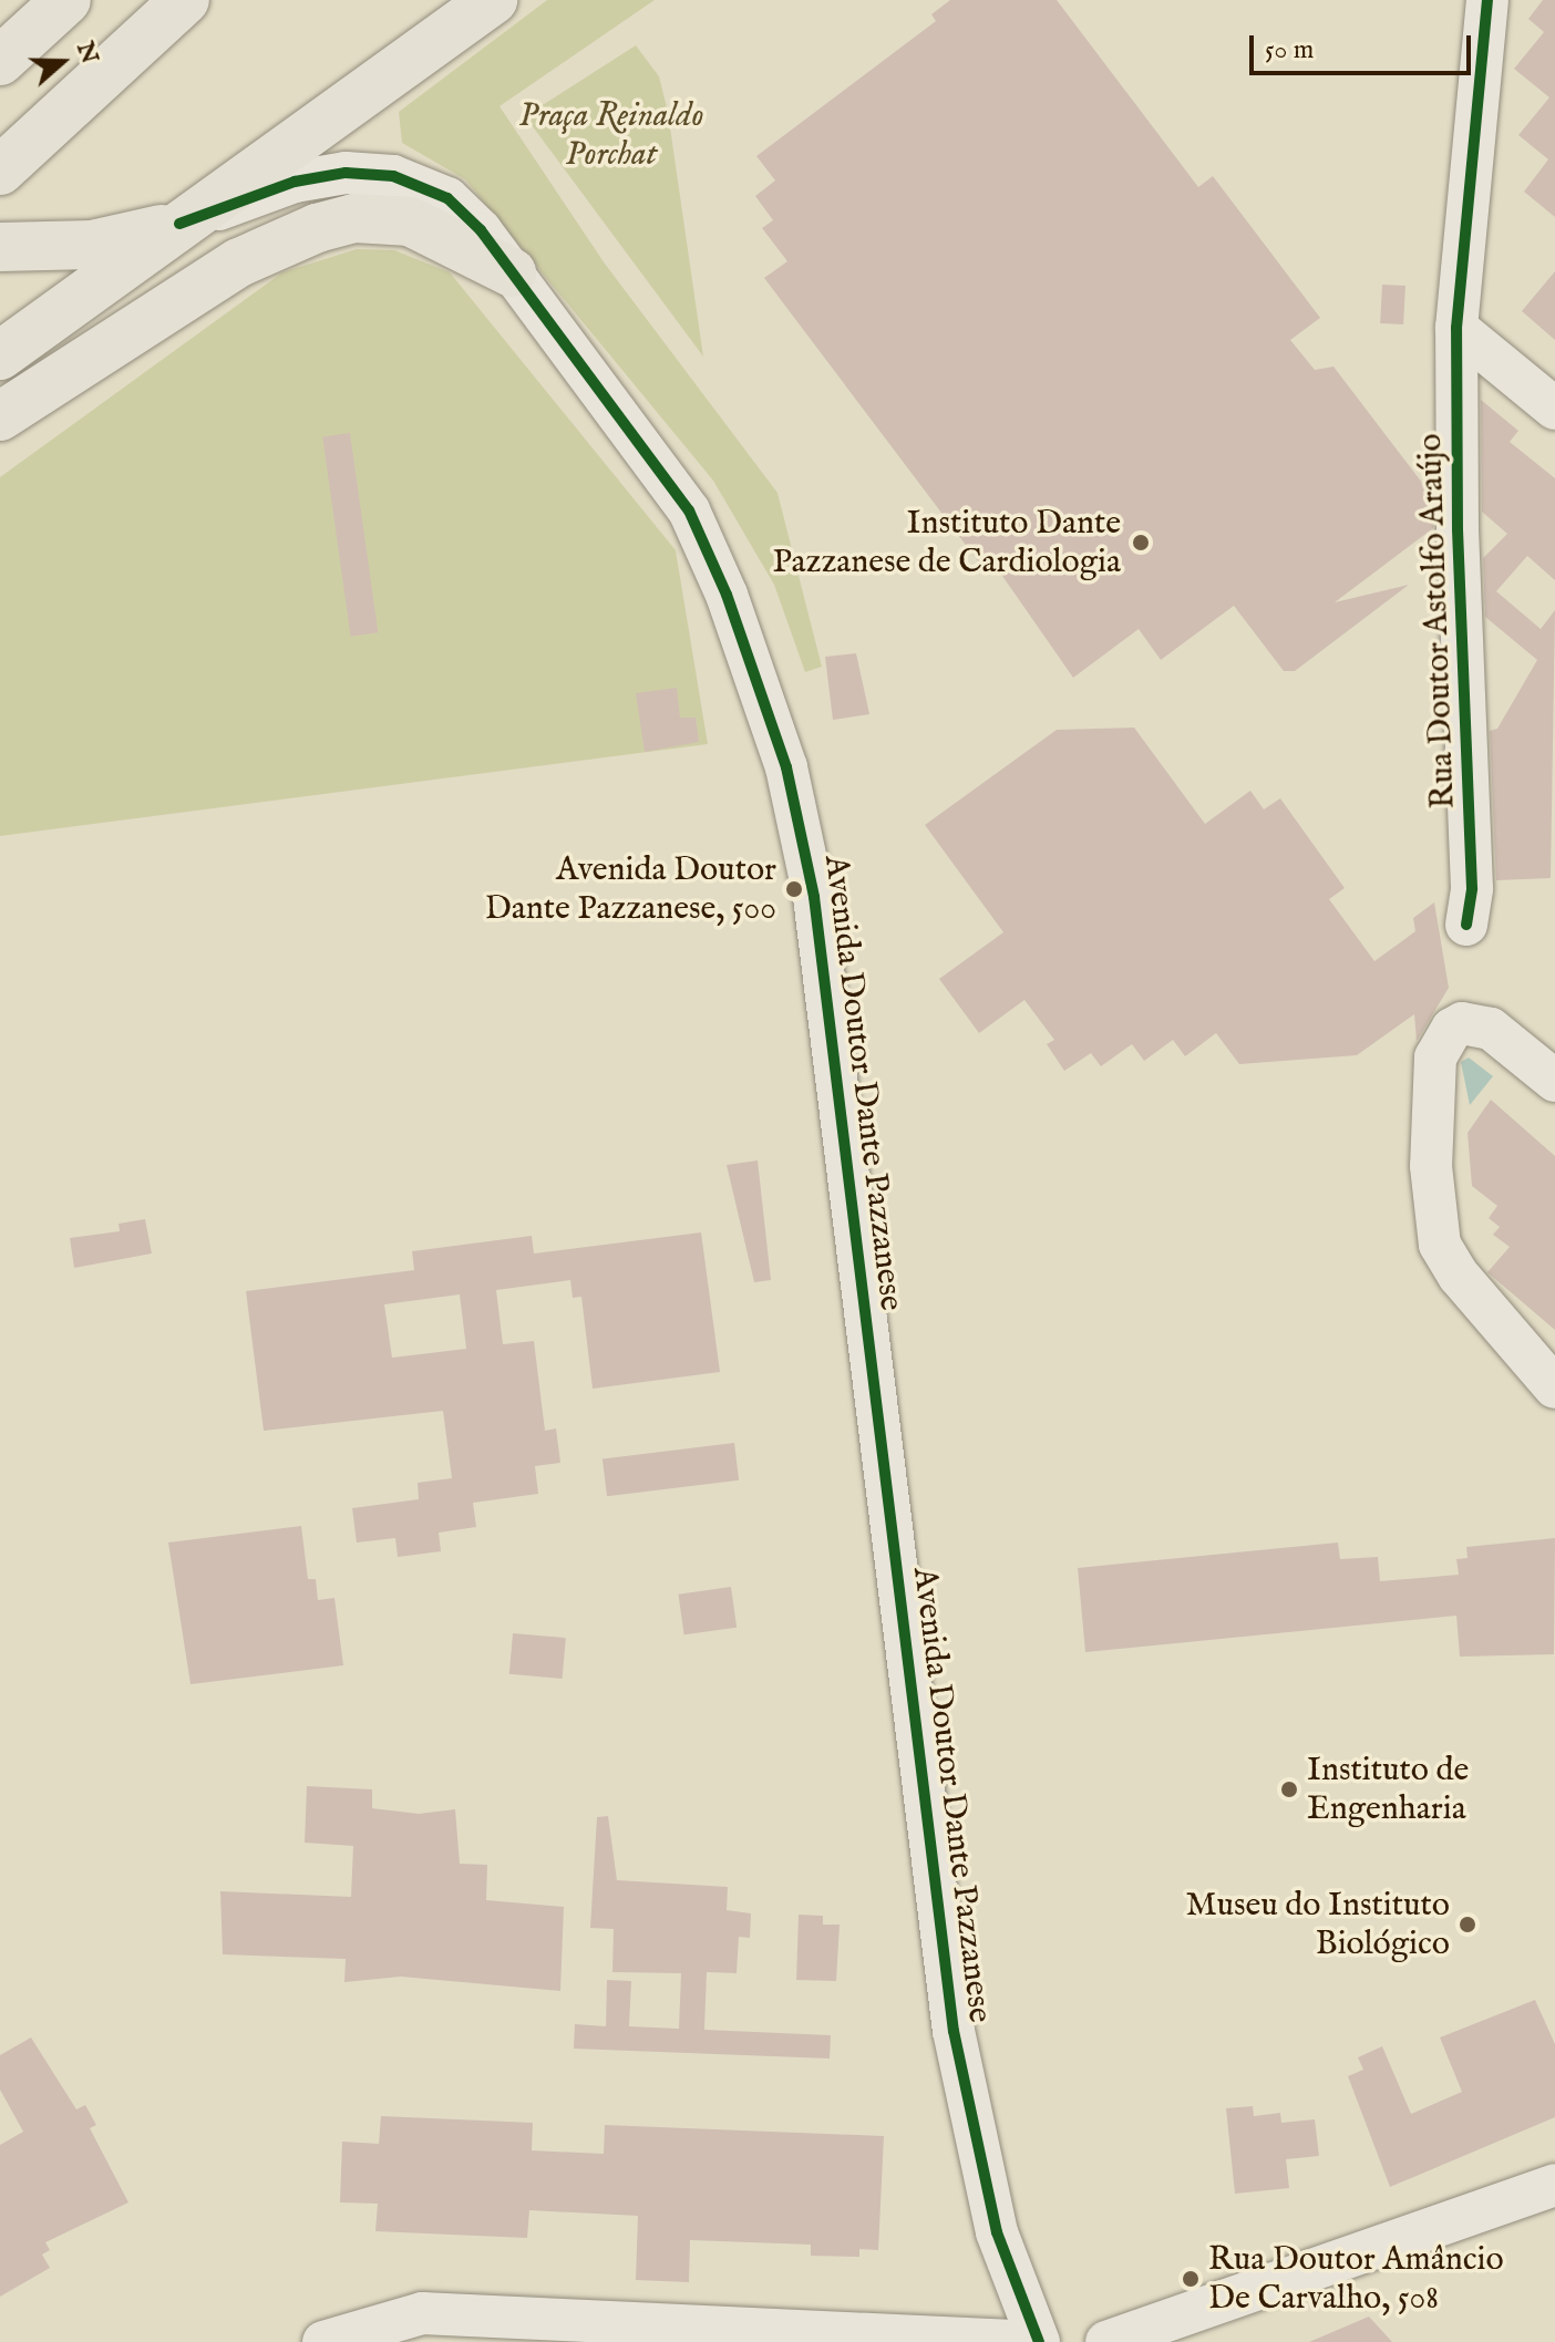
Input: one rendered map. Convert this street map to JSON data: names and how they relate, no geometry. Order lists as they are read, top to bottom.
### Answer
{
  "streets": {
    "street": ["Rua Doutor Astolfo Araújo", "Avenida Doutor Dante Pazzanese"]
  },
  "parks": ["Praça Reinaldo Porchat"],
  "places": [
    "Instituto Dante Pazzanese de Cardiologia",
    "Avenida Doutor Dante Pazzanese, 500",
    "Instituto de Engenharia",
    "Museu do Instituto Biológico",
    "Rua Doutor Amâncio De Carvalho, 508"
  ],
  "scale_bar": "50 m",
  "north": "right"
}
